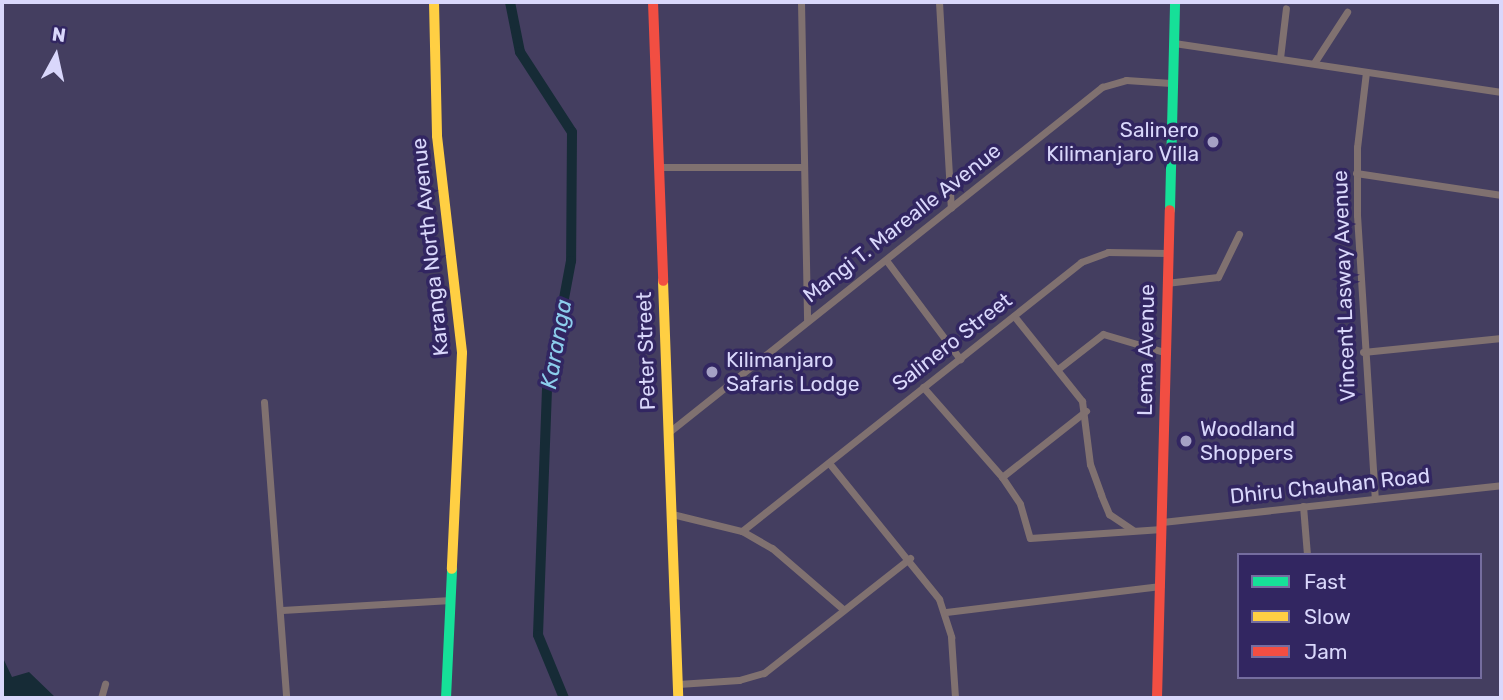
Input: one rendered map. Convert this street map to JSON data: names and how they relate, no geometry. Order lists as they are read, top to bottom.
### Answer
{
  "streets": {
    "street": [
      "Mangi T. Marealle Avenue",
      "Karanga North Avenue",
      "Vincent Lasway Avenue",
      "Salinero Street",
      "Lema Avenue",
      "Peter Street",
      "Dhiru Chauhan Road"
    ]
  },
  "crossings": [
    ["Mangi T. Marealle Avenue", "Lema Avenue"],
    ["Mangi T. Marealle Avenue", "Peter Street"],
    ["Vincent Lasway Avenue", "Dhiru Chauhan Road"],
    ["Salinero Street", "Lema Avenue"],
    ["Lema Avenue", "Dhiru Chauhan Road"]
  ],
  "water": ["Karanga"],
  "places": ["Salinero Kilimanjaro Villa", "Kilimanjaro Safaris Lodge", "Woodland Shoppers"],
  "legend": ["Fast", "Slow", "Jam"],
  "north": "top"
}
